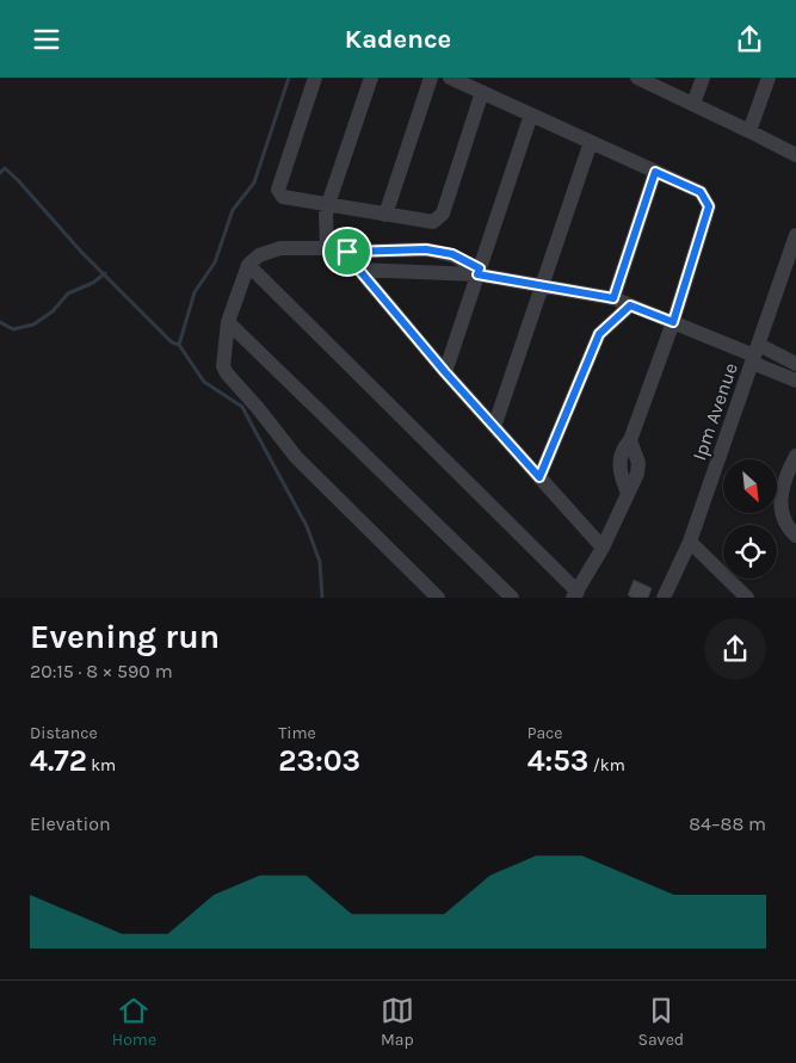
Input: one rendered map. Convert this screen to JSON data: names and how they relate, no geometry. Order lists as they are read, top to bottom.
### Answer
{
  "streets": {
    "street": ["Ipm Avenue"]
  },
  "north": "bottom right",
  "page": {
    "header": "Kadence",
    "heading": ["Evening run", "20:15 · 8 × 590 m"],
    "stats": [
      ["Distance", "4.72 km"],
      ["Time", "23:03"],
      ["Pace", "4:53 /km"]
    ],
    "chart": ["Elevation", "84–88 m"],
    "tabs": ["Home", "Map", "Saved"]
  }
}
